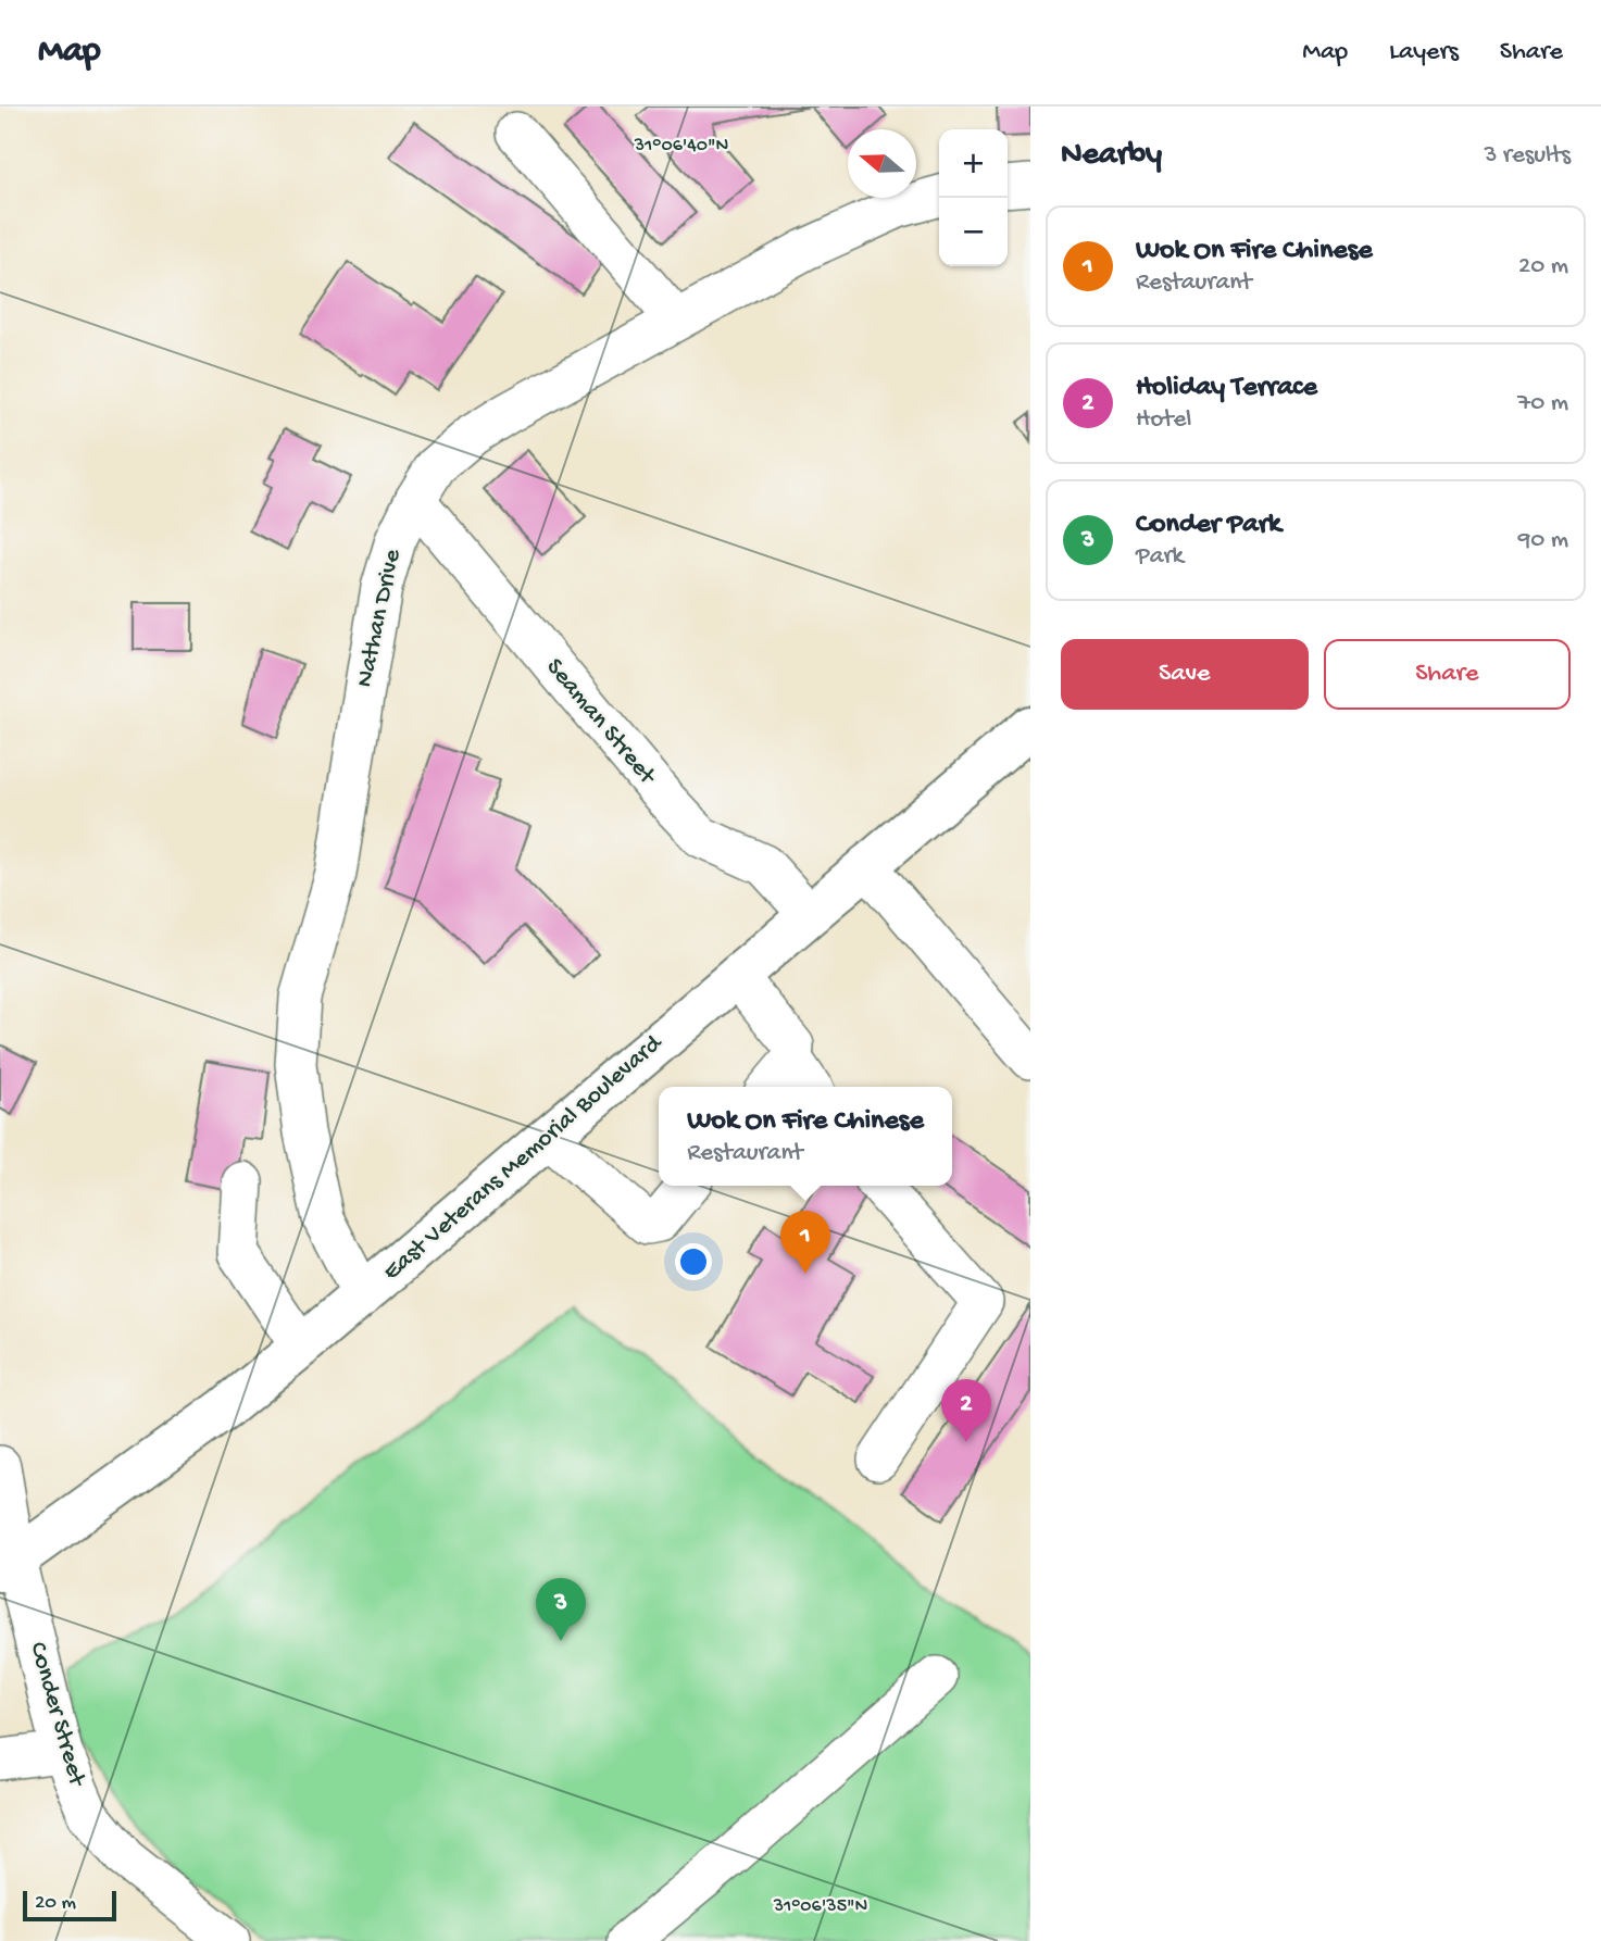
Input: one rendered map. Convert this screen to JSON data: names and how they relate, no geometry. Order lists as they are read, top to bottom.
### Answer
{
  "streets": {
    "main road": ["East Veterans Memorial Boulevard"],
    "street": ["Nathan Drive", "Seaman Street", "Conder Street"]
  },
  "crossings": [
    ["Nathan Drive", "Seaman Street"],
    ["Nathan Drive", "East Veterans Memorial Boulevard"],
    ["Seaman Street", "East Veterans Memorial Boulevard"],
    ["East Veterans Memorial Boulevard", "Conder Street"]
  ],
  "scale_bar": "20 m",
  "north": "left",
  "page": {
    "header": "Map",
    "nav": ["Map", "Layers", "Share"],
    "heading": ["Nearby", "3 results"],
    "map_buttons": ["+", "−"],
    "list": [
      {
        "mark": "1",
        "name": "Wok On Fire Chinese",
        "note": "Restaurant",
        "value": "20 m"
      },
      {
        "mark": "2",
        "name": "Holiday Terrace",
        "note": "Hotel",
        "value": "70 m"
      },
      {
        "mark": "3",
        "name": "Conder Park",
        "note": "Park",
        "value": "90 m"
      }
    ],
    "buttons": ["Save", "Share"],
    "popup": ["Wok On Fire Chinese", "Restaurant"],
    "pins": ["1", "2", "3"],
    "scale": "20 m"
  },
  "coordinates": ["31°06'40\"N", "31°06'35\"N"]
}
